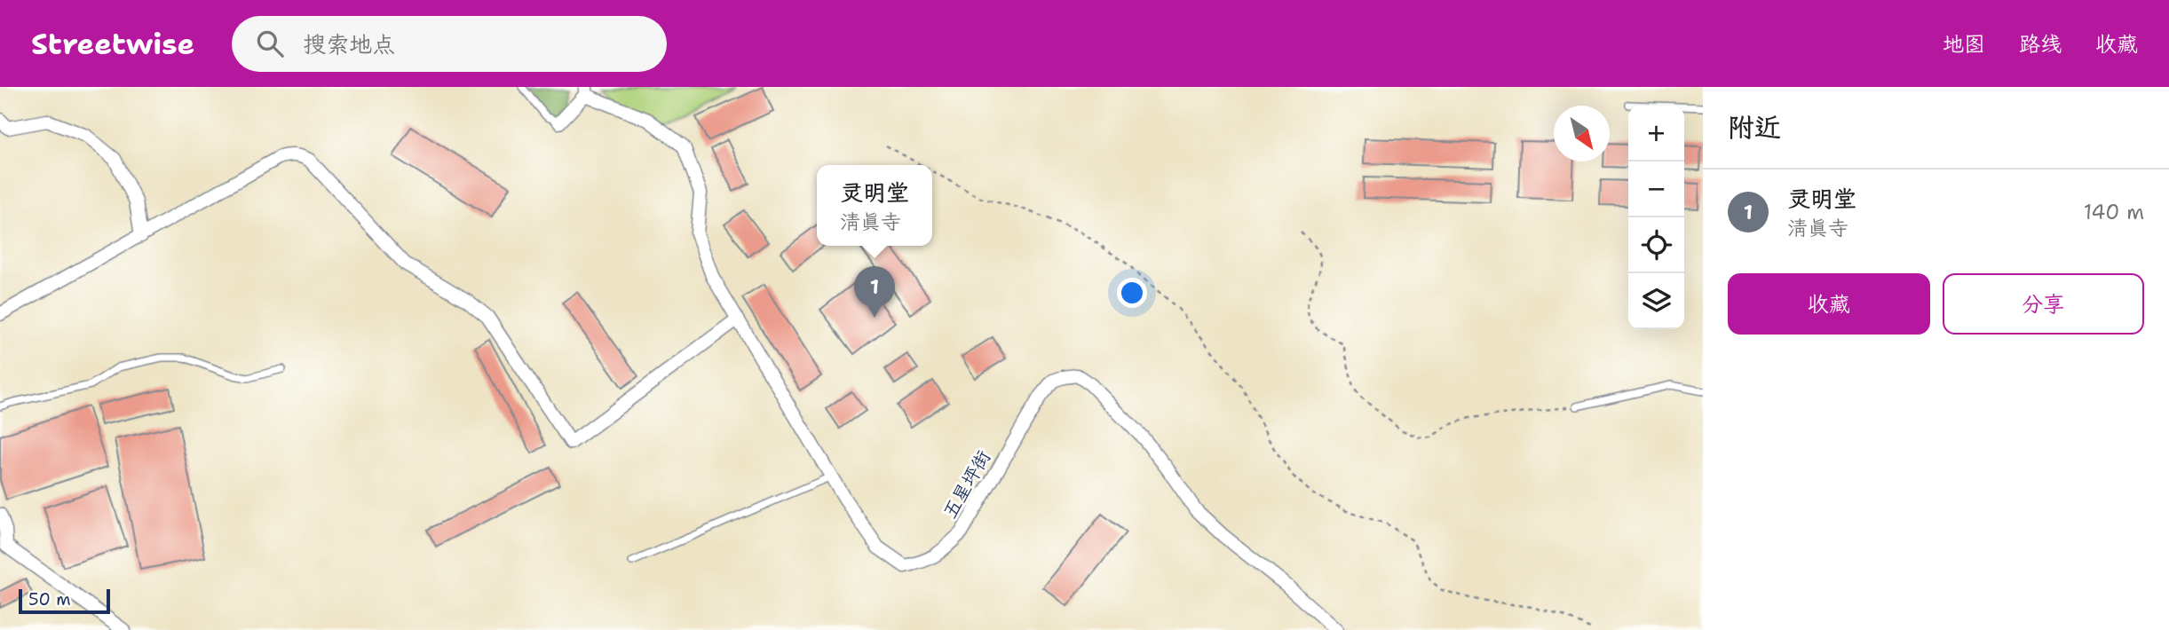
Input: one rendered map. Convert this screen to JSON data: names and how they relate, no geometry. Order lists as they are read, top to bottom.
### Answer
{
  "streets": {
    "street": ["五星坪街"]
  },
  "scale_bar": "50 m",
  "north": "bottom right",
  "page": {
    "header": "Streetwise",
    "search": "搜索地点",
    "nav": ["地图", "路线", "收藏"],
    "heading": "附近",
    "map_buttons": ["+", "−"],
    "popup": ["灵明堂", "清真寺"],
    "list": [
      {
        "mark": "1",
        "name": "灵明堂",
        "note": "清真寺",
        "value": "140 m"
      }
    ],
    "buttons": ["收藏", "分享"],
    "pins": "1",
    "scale": "50 m"
  }
}
